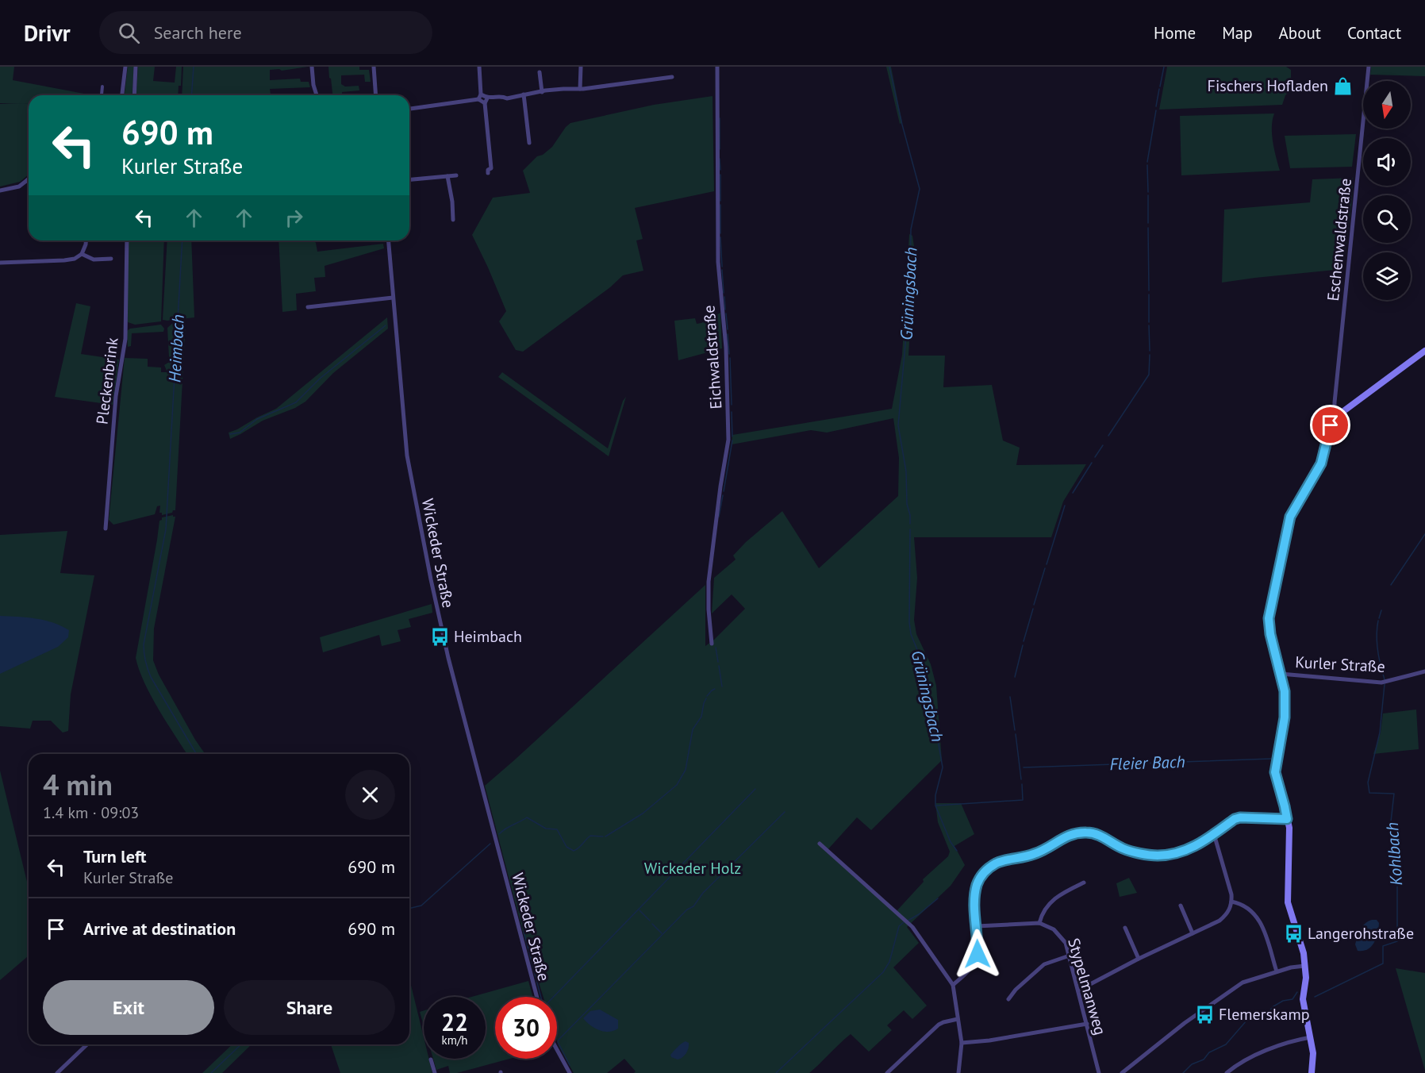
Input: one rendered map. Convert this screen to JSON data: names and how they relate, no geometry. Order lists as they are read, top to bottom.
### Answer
{
  "streets": {
    "main road": ["Kurler Straße"],
    "street": [
      "Eschenwaldstraße",
      "Eichwaldstraße",
      "Pleckenbrink",
      "Wickeder Straße",
      "Stypelmanweg"
    ]
  },
  "crossings": [
    ["Eschenwaldstraße", "Kurler Straße"]
  ],
  "water": [
    "Grüningsbach",
    "Heimbach",
    "Fleier Bach",
    "Kohlbach"
  ],
  "parks": ["Wickeder Holz"],
  "places": {
    "shop": ["Fischers Hofladen"],
    "bus stop": ["Heimbach", "Langerohstraße", "Flemerskamp"]
  },
  "north": "bottom",
  "page": {
    "header": "Drivr",
    "search": "Search here",
    "nav": [
      "Home",
      "Map",
      "About",
      "Contact"
    ],
    "turn": ["690 m", "Kurler Straße"],
    "heading": ["4 min", "1.4 km · 09:03"],
    "list": [
      {
        "name": "Turn left",
        "note": "Kurler Straße",
        "value": "690 m"
      },
      {
        "name": "Arrive at destination",
        "value": "690 m"
      }
    ],
    "buttons": ["Exit", "Share"],
    "speed": "22 km/h",
    "limit": "30"
  }
}
